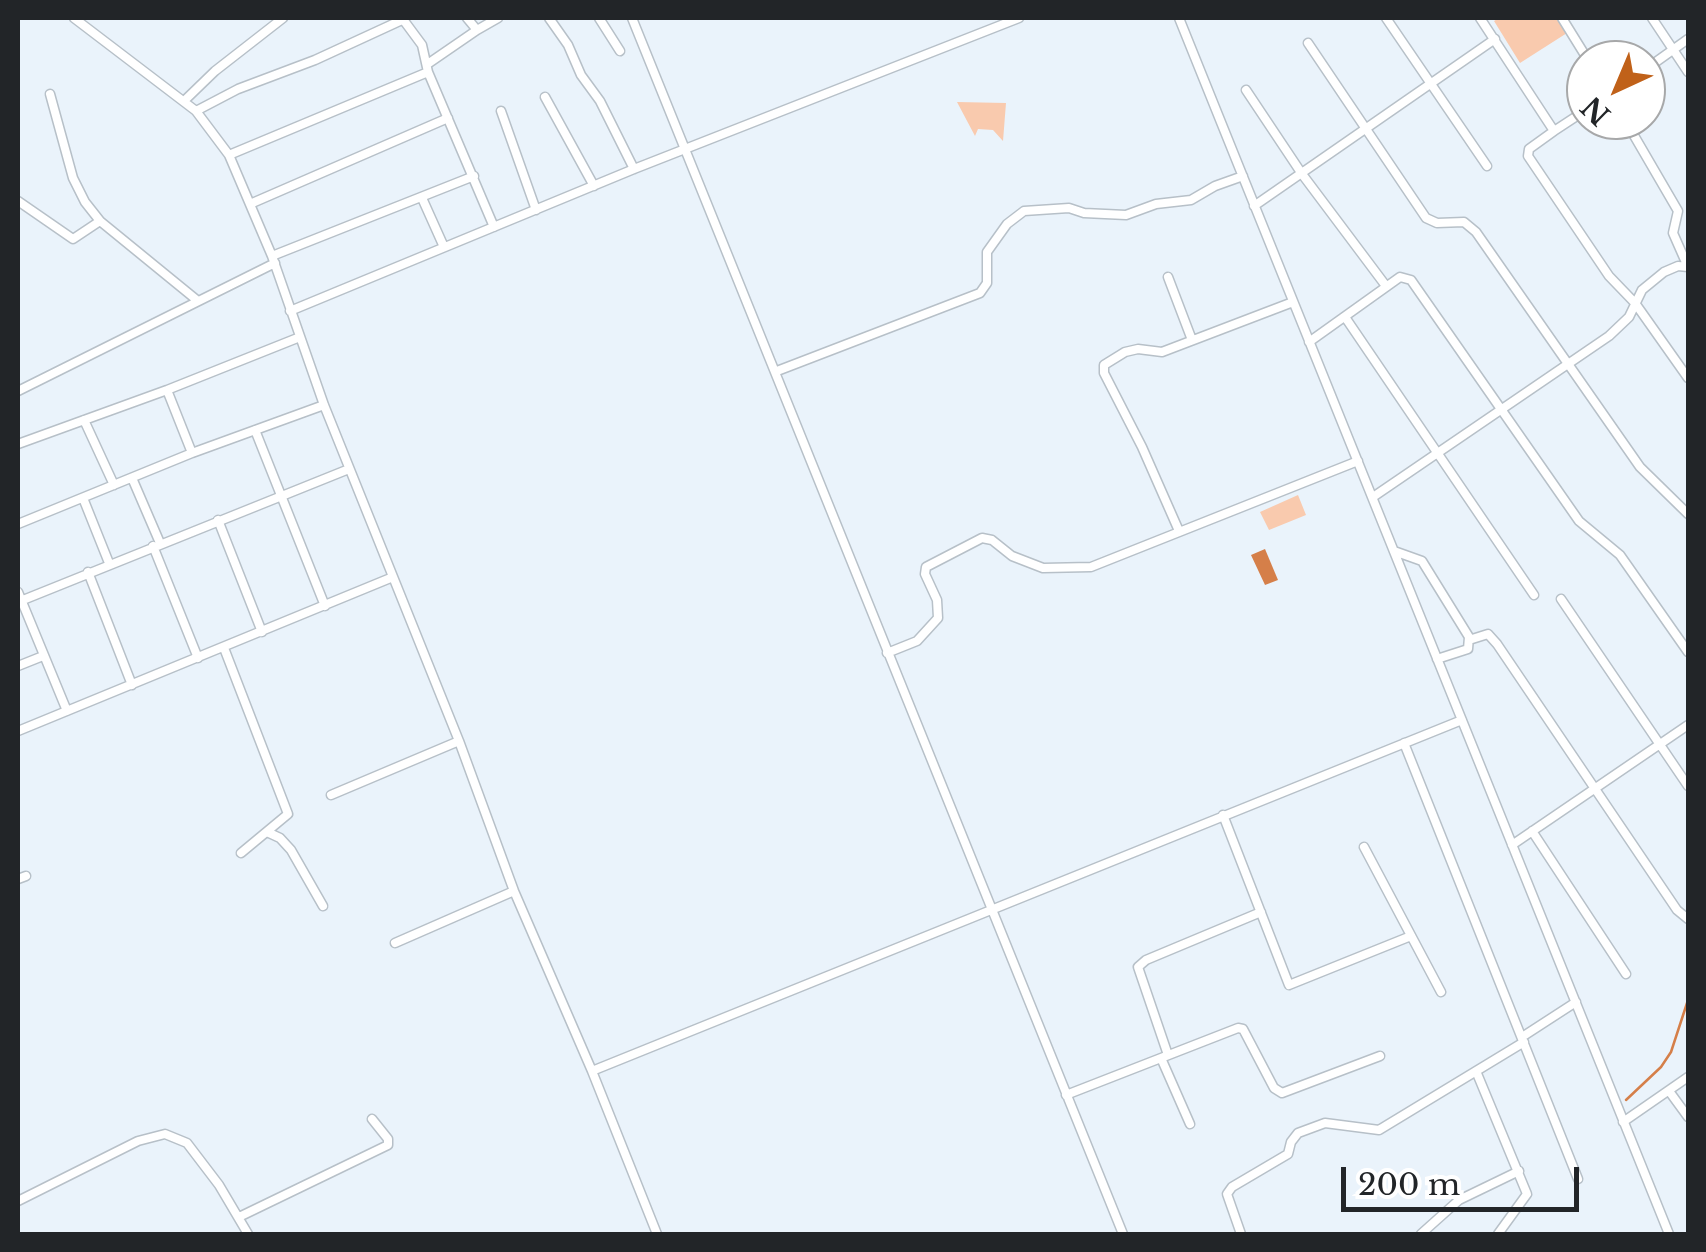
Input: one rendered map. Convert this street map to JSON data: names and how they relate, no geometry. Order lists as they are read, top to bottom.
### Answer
{
  "scale_bar": "200 m",
  "north": "bottom left"
}
